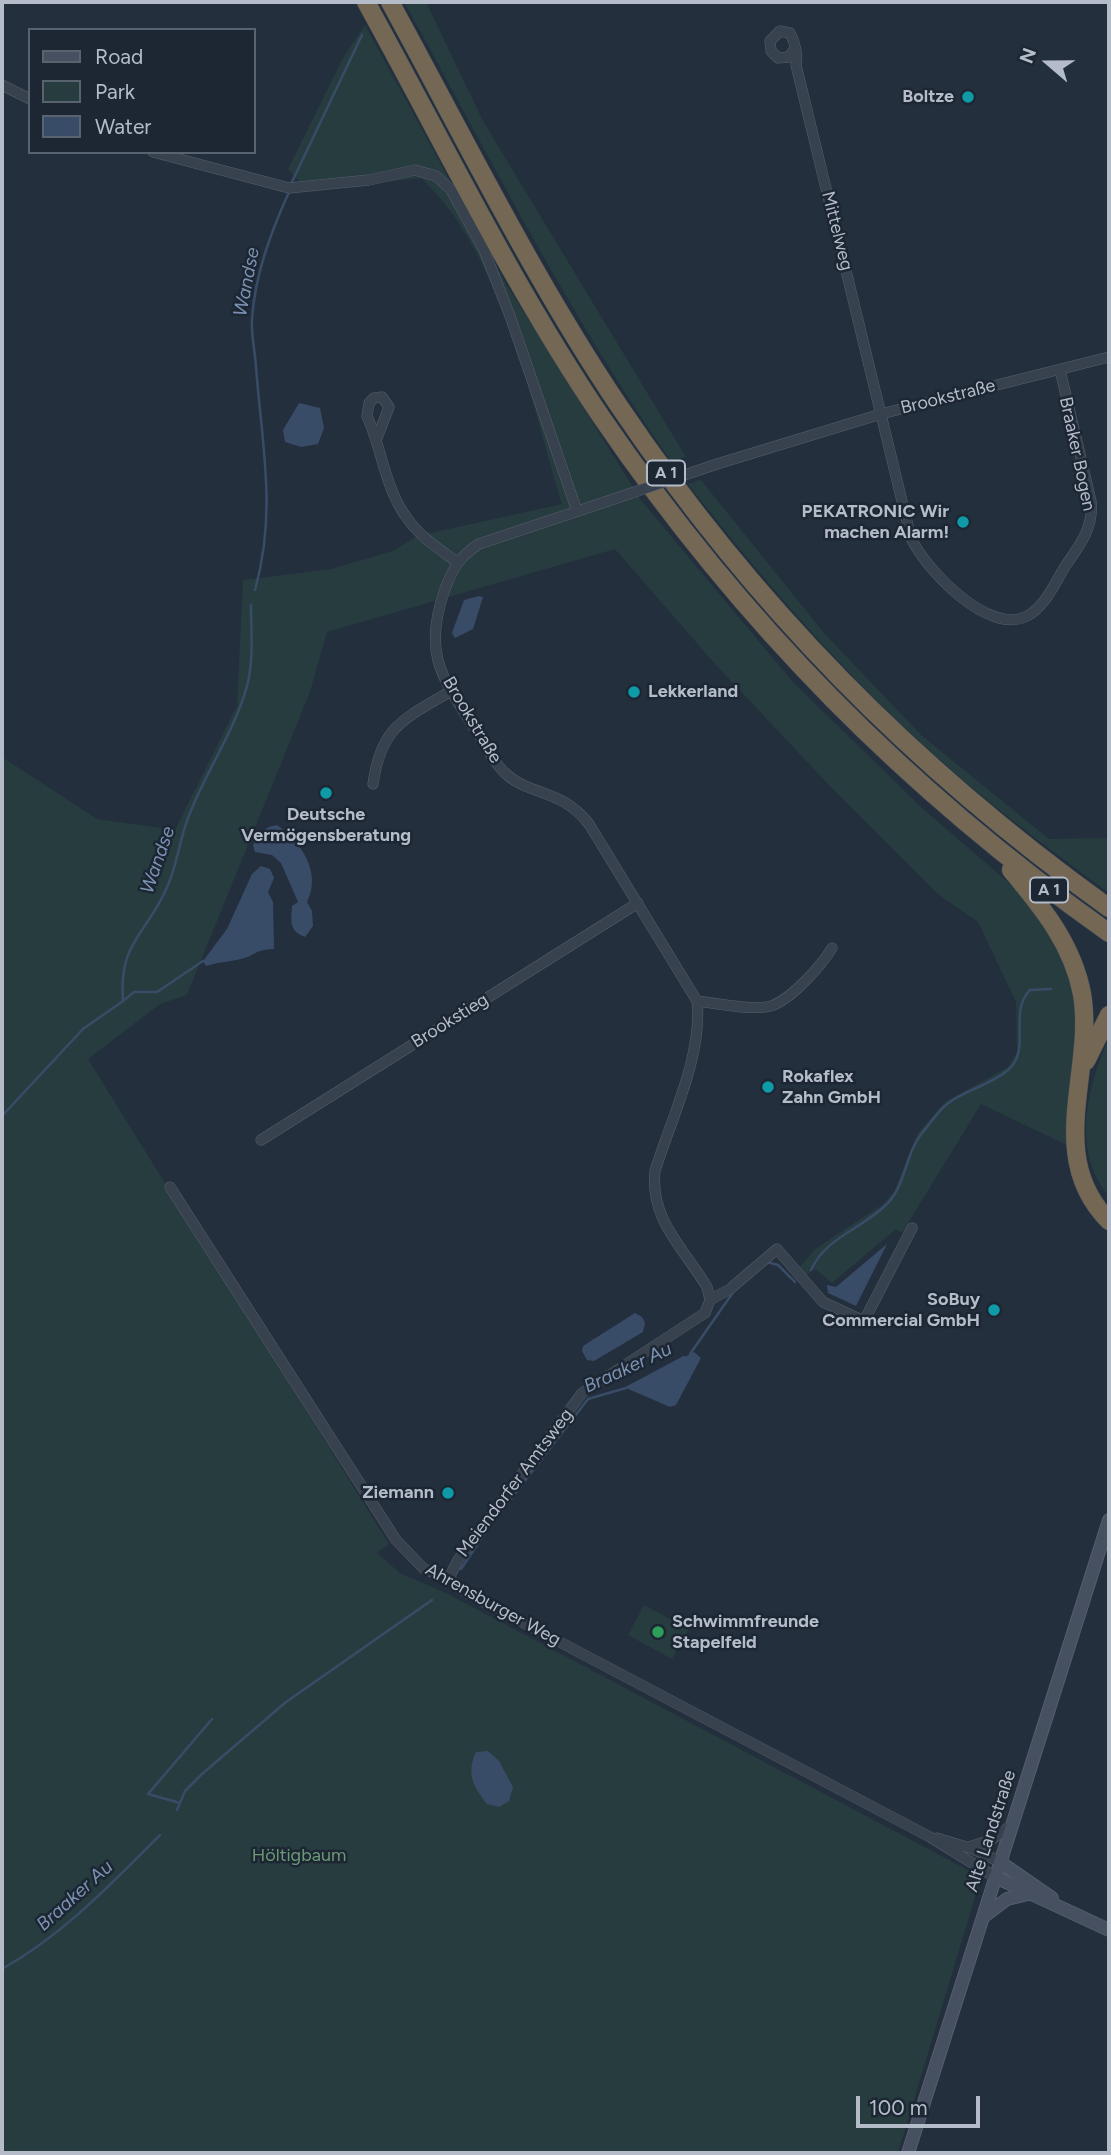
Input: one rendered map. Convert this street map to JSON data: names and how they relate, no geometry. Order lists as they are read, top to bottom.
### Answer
{
  "streets": {
    "highway": ["A 1"],
    "main road": ["Alte Landstraße"],
    "street": [
      "Mittelweg",
      "Brookstraße",
      "Braaker Bogen",
      "Brookstieg",
      "Meiendorfer Amtsweg",
      "Ahrensburger Weg"
    ]
  },
  "crossings": [
    ["Mittelweg", "Brookstraße"],
    ["Mittelweg", "Braaker Bogen"],
    ["Brookstraße", "Braaker Bogen"],
    ["Brookstraße", "Brookstieg"],
    ["Brookstraße", "Meiendorfer Amtsweg"],
    ["Meiendorfer Amtsweg", "Ahrensburger Weg"],
    ["Ahrensburger Weg", "Alte Landstraße"]
  ],
  "water": ["Wandse", "Braaker Au"],
  "parks": ["Höltigbaum"],
  "places": [
    "Boltze",
    "PEKATRONIC Wir machen Alarm!",
    "Lekkerland",
    "Deutsche Vermögensberatung",
    "Rokaflex Zahn GmbH",
    "SoBuy Commercial GmbH",
    "Ziemann",
    "Schwimmfreunde Stapelfeld"
  ],
  "legend": ["Road", "Park", "Water"],
  "scale_bar": "100 m",
  "north": "left"
}
